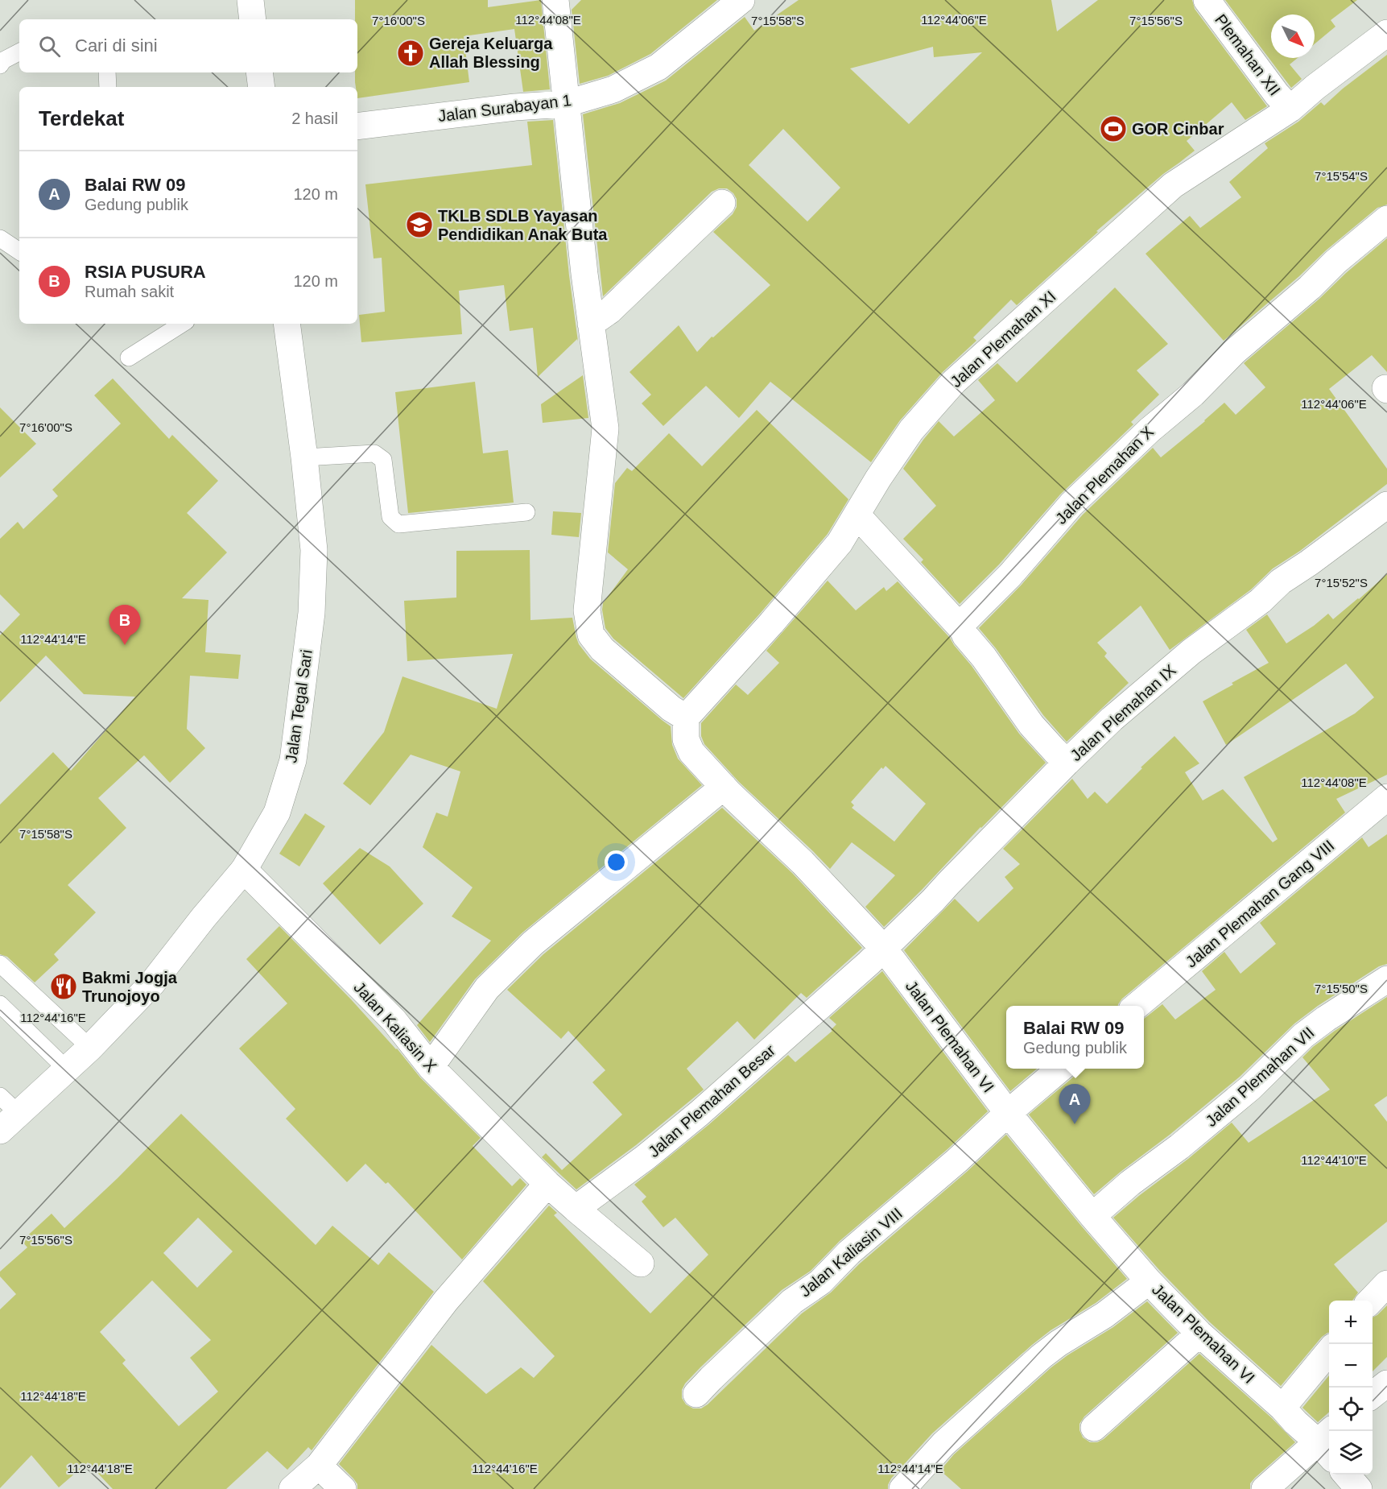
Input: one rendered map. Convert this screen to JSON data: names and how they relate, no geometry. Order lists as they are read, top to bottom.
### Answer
{
  "streets": {
    "street": [
      "Plemahan XII",
      "Jalan Surabayan 1",
      "Jalan Plemahan XI",
      "Jalan Plemahan X",
      "Jalan Tegal Sari",
      "Jalan Plemahan IX",
      "Jalan Plemahan Gang VIII",
      "Jalan Kaliasin X",
      "Jalan Plemahan VI",
      "Jalan Plemahan VII",
      "Jalan Plemahan Besar",
      "Jalan Kaliasin VIII"
    ]
  },
  "crossings": [
    ["Plemahan XII", "Jalan Plemahan XI"],
    ["Jalan Plemahan XI", "Jalan Plemahan VI"],
    ["Jalan Tegal Sari", "Jalan Kaliasin X"],
    ["Jalan Plemahan IX", "Jalan Plemahan VI"],
    ["Jalan Plemahan IX", "Jalan Plemahan Besar"],
    ["Jalan Plemahan VI", "Jalan Plemahan VII"],
    ["Jalan Plemahan VI", "Jalan Plemahan Besar"],
    ["Jalan Plemahan VI", "Jalan Kaliasin VIII"]
  ],
  "places": {
    "church": ["Gereja Keluarga Allah Blessing"],
    "sports": ["GOR Cinbar"],
    "school or university": ["TKLB SDLB Yayasan Pendidikan Anak Buta"],
    "restaurant": ["Bakmi Jogja Trunojoyo"]
  },
  "north": "bottom right",
  "page": {
    "search": "Cari di sini",
    "heading": ["Terdekat", "2 hasil"],
    "list": [
      {
        "mark": "A",
        "name": "Balai RW 09",
        "note": "Gedung publik",
        "value": "120 m"
      },
      {
        "mark": "B",
        "name": "RSIA PUSURA",
        "note": "Rumah sakit",
        "value": "120 m"
      }
    ],
    "pins": ["B", "A"],
    "popup": ["Balai RW 09", "Gedung publik"],
    "map_buttons": ["+", "−"]
  },
  "coordinates": [
    "112°44'08\"E",
    "112°44'06\"E",
    "7°16'00\"S",
    "7°15'58\"S",
    "7°15'56\"S",
    "7°15'54\"S",
    "7°15'52\"S",
    "112°44'14\"E",
    "7°15'50\"S",
    "112°44'16\"E",
    "112°44'10\"E",
    "112°44'18\"E"
  ]
}
